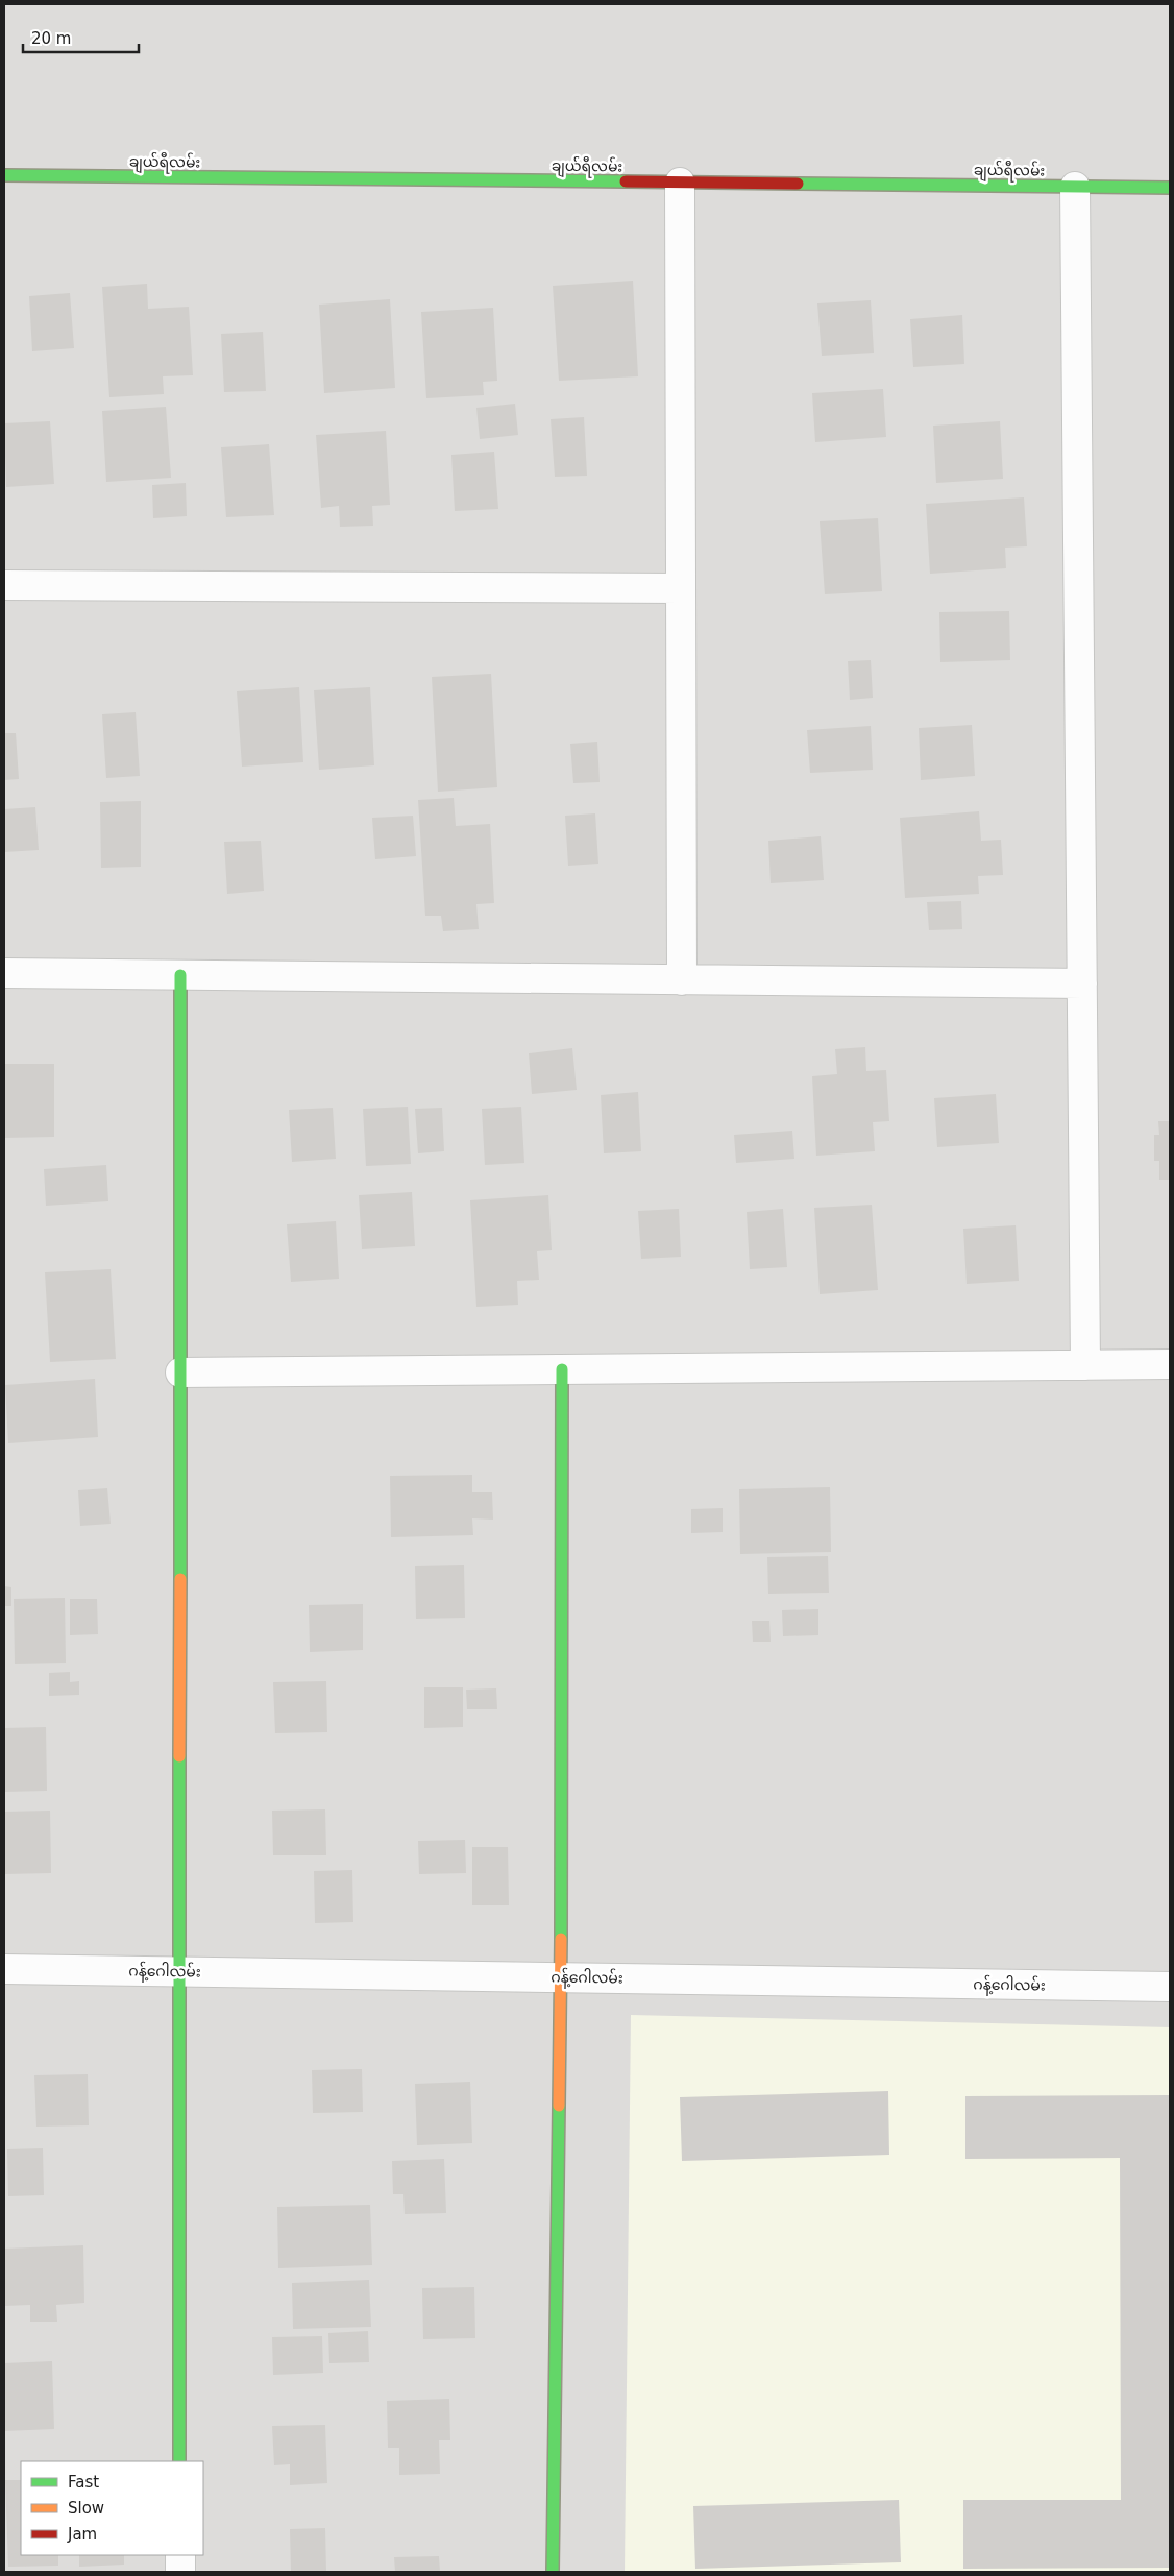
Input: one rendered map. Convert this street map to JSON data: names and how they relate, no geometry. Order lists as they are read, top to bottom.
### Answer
{
  "streets": {
    "street": ["ချယ်ရီလမ်း", "ဂန့်ဂေါလမ်း"]
  },
  "legend": ["Fast", "Slow", "Jam"],
  "scale_bar": "20 m"
}
